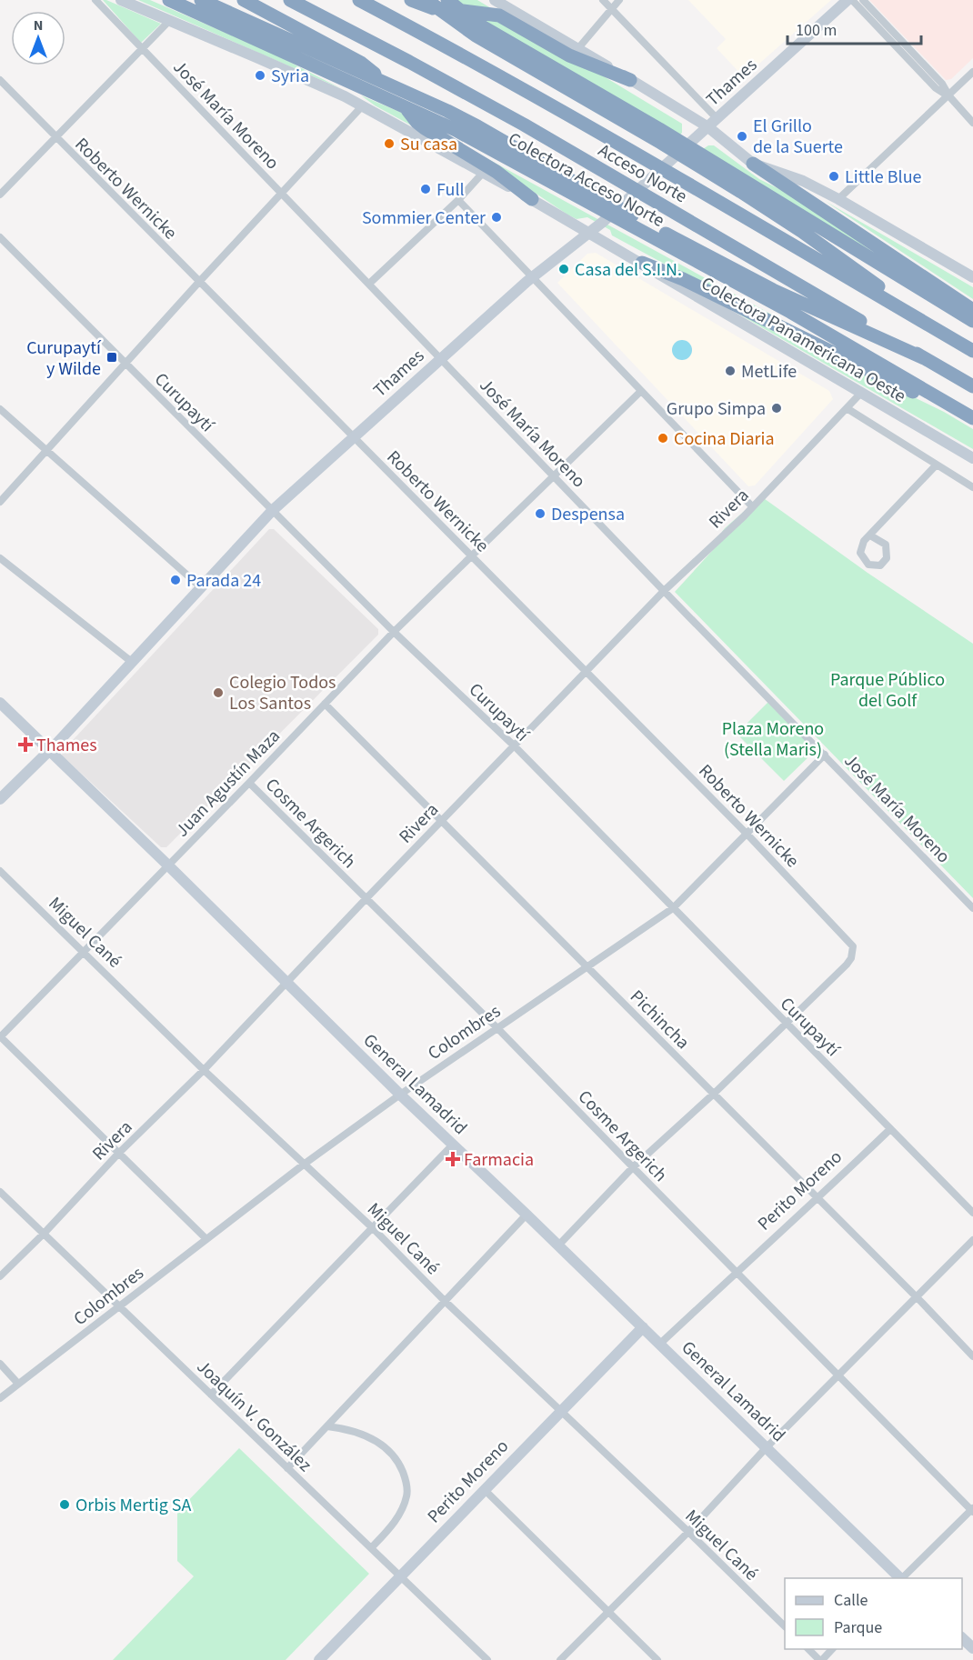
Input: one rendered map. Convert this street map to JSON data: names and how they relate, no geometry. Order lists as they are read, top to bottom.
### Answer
{
  "streets": {
    "highway": ["Acceso Norte", "Colectora Acceso Norte"],
    "street": [
      "Thames",
      "José María Moreno",
      "Roberto Wernicke",
      "Colectora Panamericana Oeste",
      "Curupaytí",
      "Rivera",
      "Juan Agustín Maza",
      "Cosme Argerich",
      "Miguel Cané",
      "Pichincha",
      "Colombres",
      "General Lamadrid",
      "Perito Moreno",
      "Joaquín V. González"
    ]
  },
  "crossings": [
    ["Thames", "José María Moreno"],
    ["Thames", "Roberto Wernicke"],
    ["Thames", "Colectora Panamericana Oeste"],
    ["Thames", "Curupaytí"],
    ["Thames", "General Lamadrid"],
    ["José María Moreno", "Rivera"],
    ["José María Moreno", "Juan Agustín Maza"],
    ["José María Moreno", "Colombres"],
    ["Roberto Wernicke", "Curupaytí"],
    ["Roberto Wernicke", "Rivera"],
    ["Roberto Wernicke", "Juan Agustín Maza"],
    ["Roberto Wernicke", "Colombres"],
    ["Colectora Panamericana Oeste", "Rivera"],
    ["Curupaytí", "Rivera"],
    ["Curupaytí", "Juan Agustín Maza"],
    ["Curupaytí", "Colombres"],
    ["Curupaytí", "Perito Moreno"],
    ["Rivera", "Cosme Argerich"],
    ["Rivera", "Miguel Cané"],
    ["Rivera", "Pichincha"],
    ["Rivera", "General Lamadrid"],
    ["Rivera", "Joaquín V. González"],
    ["Juan Agustín Maza", "Cosme Argerich"],
    ["Juan Agustín Maza", "Miguel Cané"],
    ["Juan Agustín Maza", "Pichincha"],
    ["Juan Agustín Maza", "General Lamadrid"],
    ["Cosme Argerich", "Colombres"],
    ["Cosme Argerich", "Perito Moreno"],
    ["Miguel Cané", "Colombres"],
    ["Miguel Cané", "Perito Moreno"],
    ["Pichincha", "Colombres"],
    ["Pichincha", "Perito Moreno"],
    ["Colombres", "General Lamadrid"],
    ["Colombres", "Joaquín V. González"],
    ["General Lamadrid", "Perito Moreno"],
    ["Perito Moreno", "Joaquín V. González"]
  ],
  "parks": ["Parque Público del Golf", "Plaza Moreno (Stella Maris)"],
  "places": {
    "other": [
      "Syria",
      "El Grillo de la Suerte",
      "Su casa",
      "Little Blue",
      "Full",
      "Sommier Center",
      "Casa del S.I.N.",
      "MetLife",
      "Grupo Simpa",
      "Cocina Diaria",
      "Despensa",
      "Parada 24",
      "Colegio Todos Los Santos",
      "Orbis Mertig SA"
    ],
    "transit": ["Curupaytí y Wilde"],
    "health": ["Thames", "Farmacia"]
  },
  "legend": ["Calle", "Parque"],
  "scale_bar": "100 m",
  "north": "top"
}
